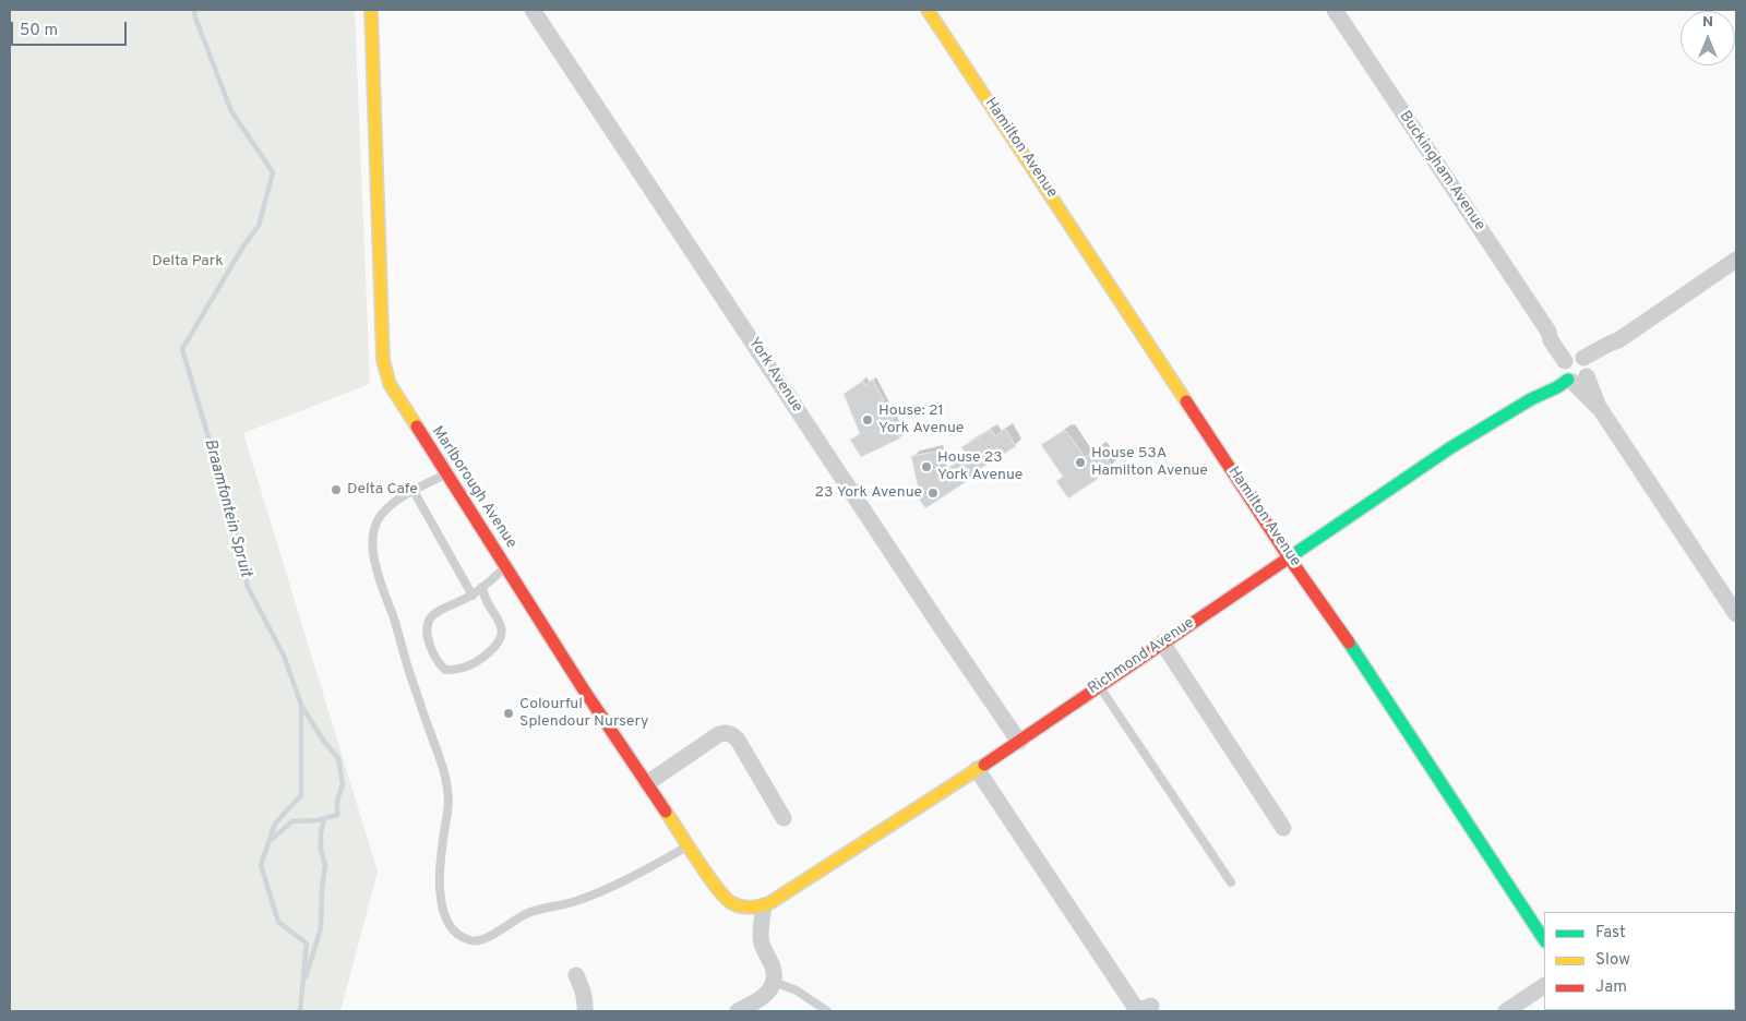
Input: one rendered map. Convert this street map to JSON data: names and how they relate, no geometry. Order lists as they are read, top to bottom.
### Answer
{
  "streets": {
    "street": [
      "Hamilton Avenue",
      "Buckingham Avenue",
      "York Avenue",
      "Marlborough Avenue",
      "Richmond Avenue"
    ]
  },
  "crossings": [
    ["Hamilton Avenue", "Richmond Avenue"],
    ["Buckingham Avenue", "Richmond Avenue"],
    ["York Avenue", "Richmond Avenue"],
    ["Marlborough Avenue", "Richmond Avenue"]
  ],
  "water": ["Braamfontein Spruit"],
  "parks": ["Delta Park"],
  "places": [
    "House: 21 York Avenue",
    "House 53A Hamilton Avenue",
    "House 23 York Avenue",
    "Delta Cafe",
    "23 York Avenue",
    "Colourful Splendour Nursery"
  ],
  "legend": ["Fast", "Slow", "Jam"],
  "scale_bar": "50 m",
  "north": "top"
}
